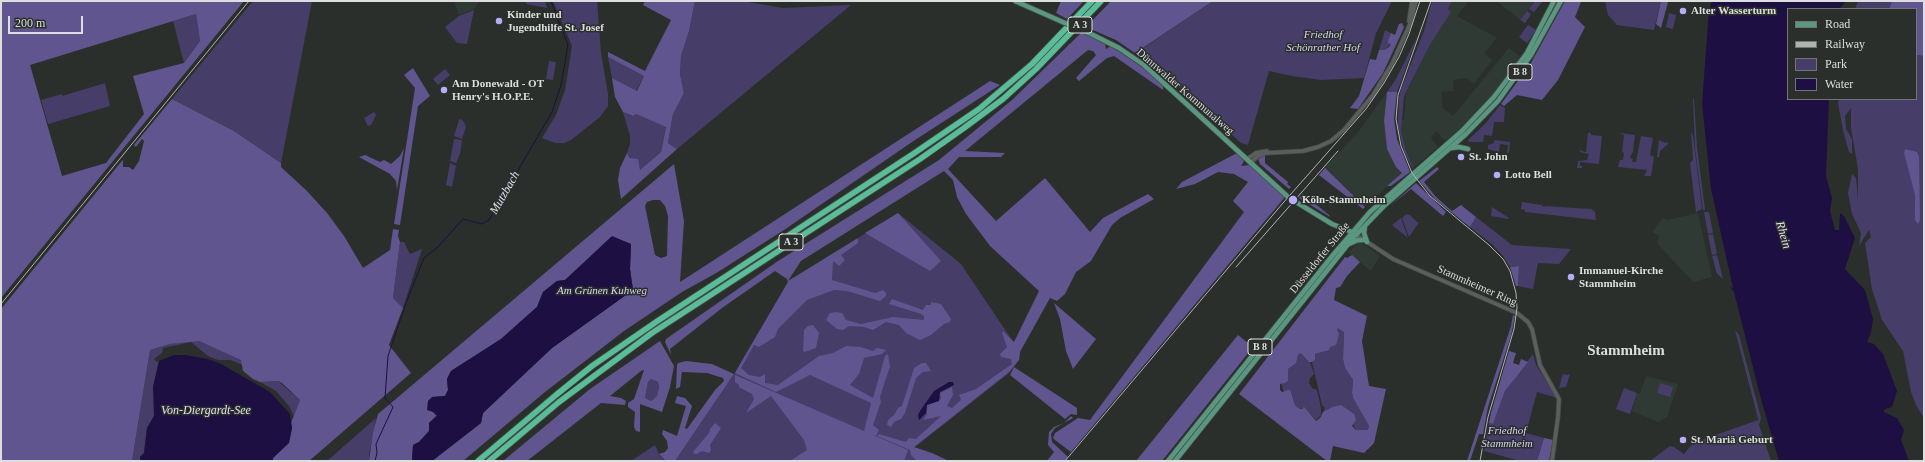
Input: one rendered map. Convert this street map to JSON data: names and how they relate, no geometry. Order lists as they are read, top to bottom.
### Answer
{
  "streets": {
    "highway": ["A 3"],
    "main road": ["B 8", "Dünnwalder Kommunalweg", "Düsseldorfer Straße"],
    "street": ["Stammheimer Ring"]
  },
  "crossings": [
    ["Düsseldorfer Straße", "Stammheimer Ring"]
  ],
  "districts": ["Stammheim"],
  "water": ["Mutzbach", "Rhein", "Von-Diergardt-See"],
  "parks": ["Friedhof Schönrather Hof", "Am Grünen Kuhweg", "Friedhof Stammheim"],
  "places": [
    "Alter Wasserturm",
    "Kinder und Jugendhilfe St. Josef",
    "Am Donewald - OT Henry's H.O.P.E.",
    "St. John",
    "Lotto Bell",
    "Köln-Stammheim",
    "Immanuel-Kirche Stammheim",
    "St. Mariä Geburt"
  ],
  "legend": [
    "Road",
    "Railway",
    "Park",
    "Water"
  ],
  "scale_bar": "200 m"
}
